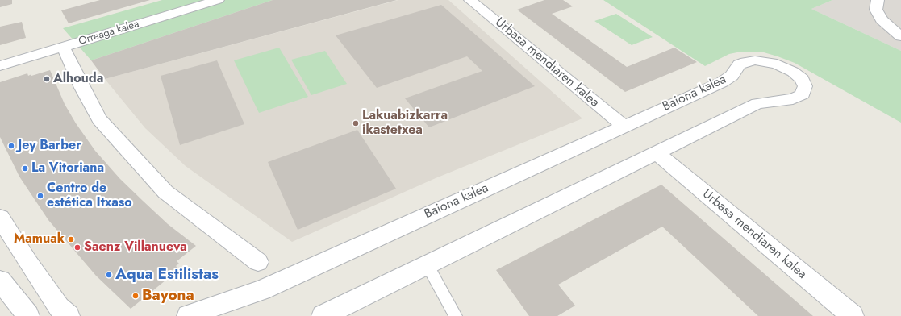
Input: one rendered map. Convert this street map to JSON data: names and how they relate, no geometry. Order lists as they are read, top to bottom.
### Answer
{
  "streets": {
    "street": ["Orreaga kalea", "Urbasa mendiaren kalea", "Baiona kalea"]
  },
  "crossings": [
    ["Urbasa mendiaren kalea", "Baiona kalea"]
  ],
  "places": [
    "Alhouda",
    "Lakuabizkarra ikastetxea",
    "Jey Barber",
    "La Vitoriana",
    "Centro de estética Itxaso",
    "Mamuak",
    "Saenz Villanueva",
    "Aqua Estilistas",
    "Bayona"
  ]
}
